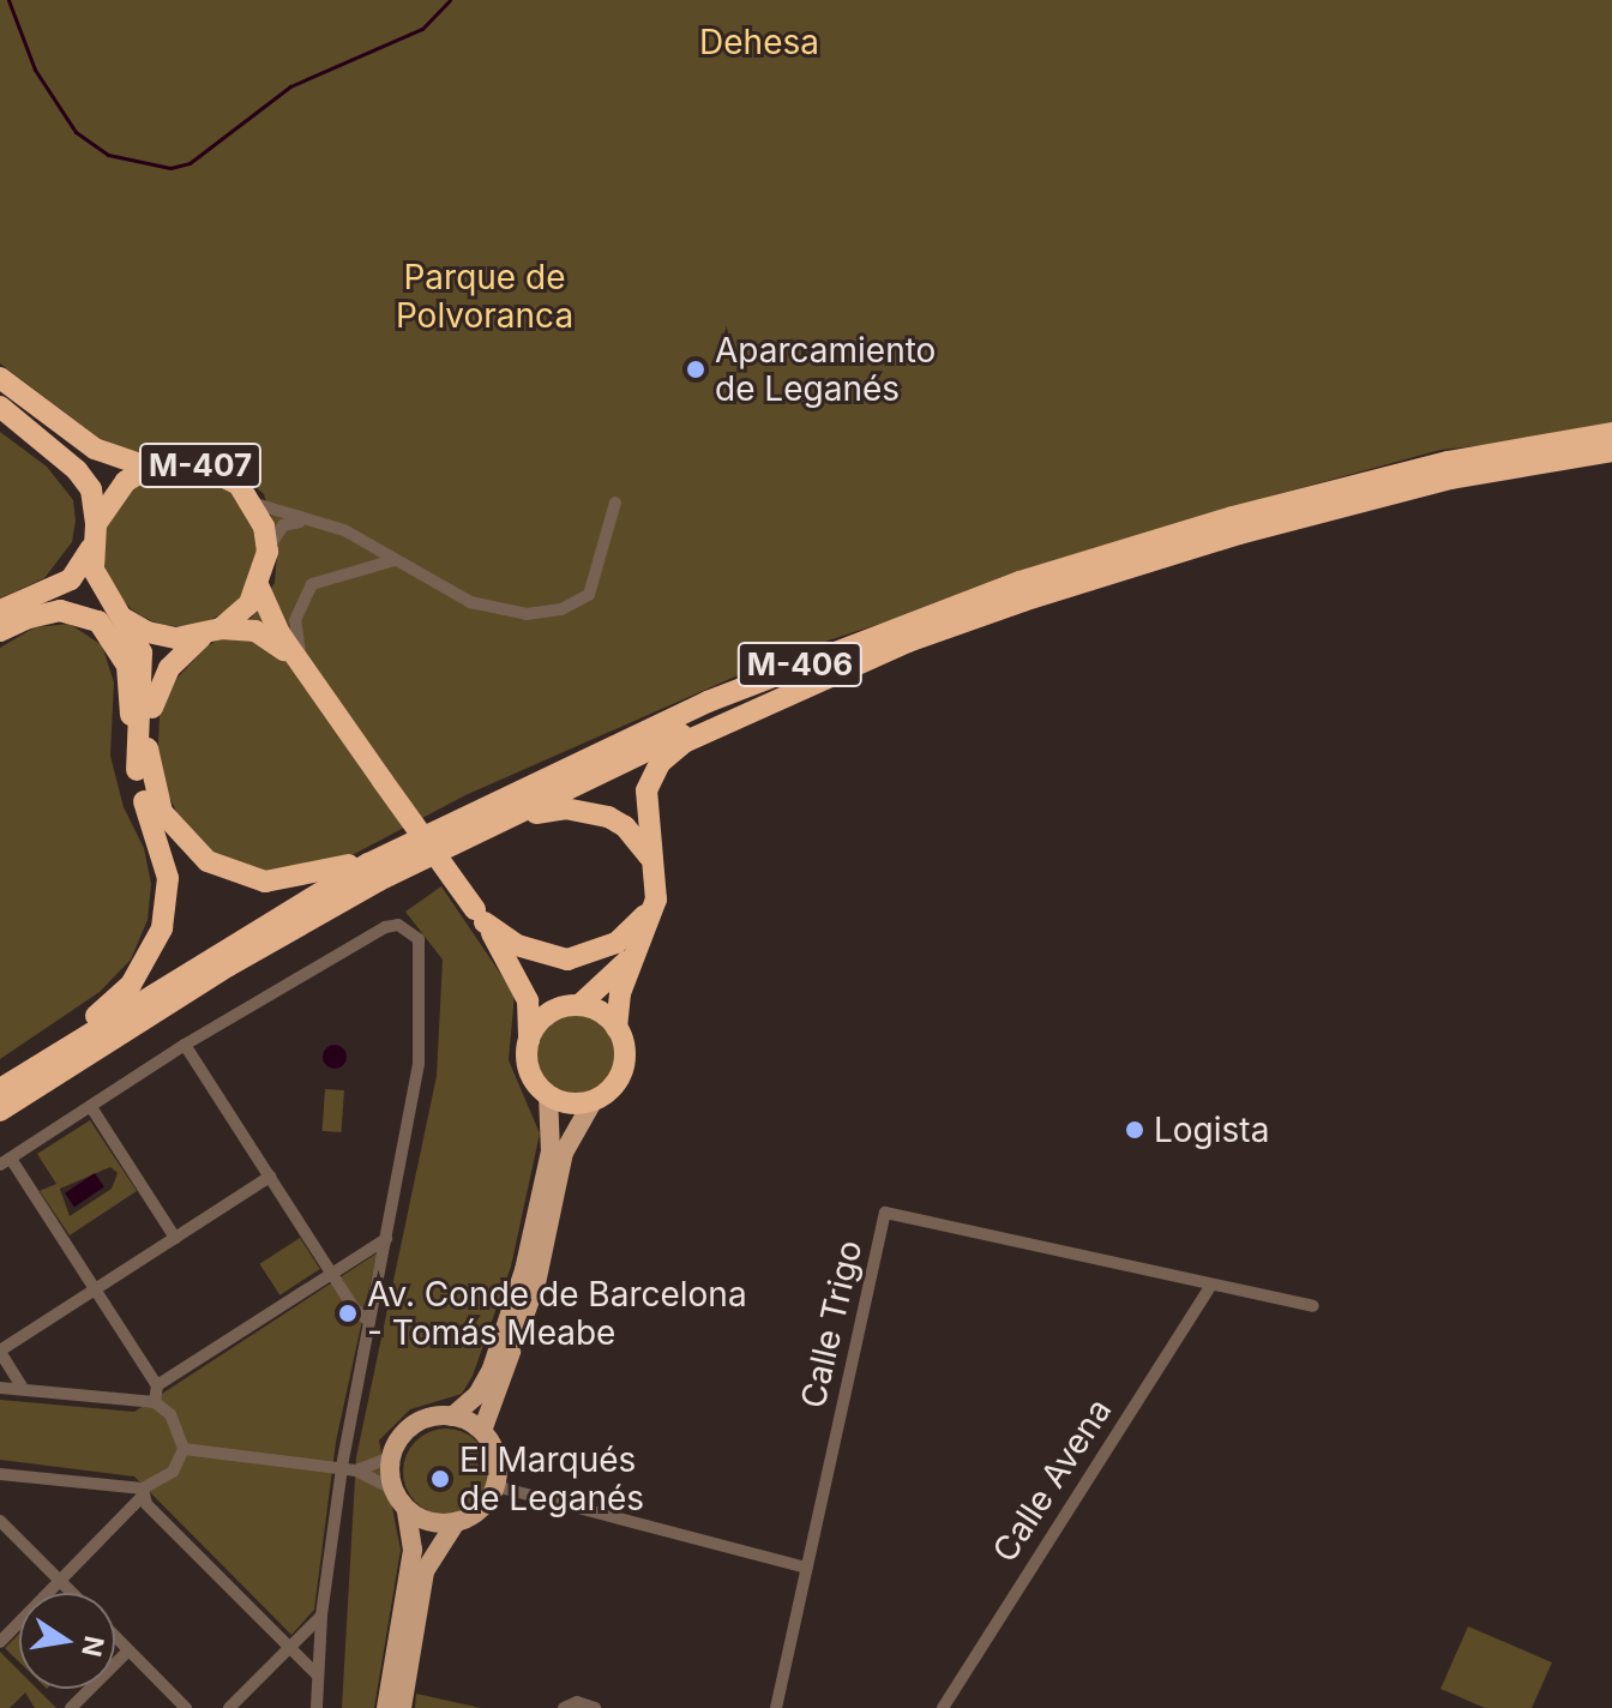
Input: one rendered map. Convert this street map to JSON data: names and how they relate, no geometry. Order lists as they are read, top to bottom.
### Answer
{
  "streets": {
    "highway": ["M-407", "M-406"],
    "street": ["Calle Trigo", "Calle Avena"]
  },
  "crossings": [
    ["M-407", "M-406"],
    ["Calle Trigo", "Calle Avena"]
  ],
  "parks": ["Dehesa", "Parque de Polvoranca"],
  "places": [
    "Aparcamiento de Leganés",
    "Logista",
    "Av. Conde de Barcelona - Tomás Meabe",
    "El Marqués de Leganés"
  ],
  "north": "right"
}
